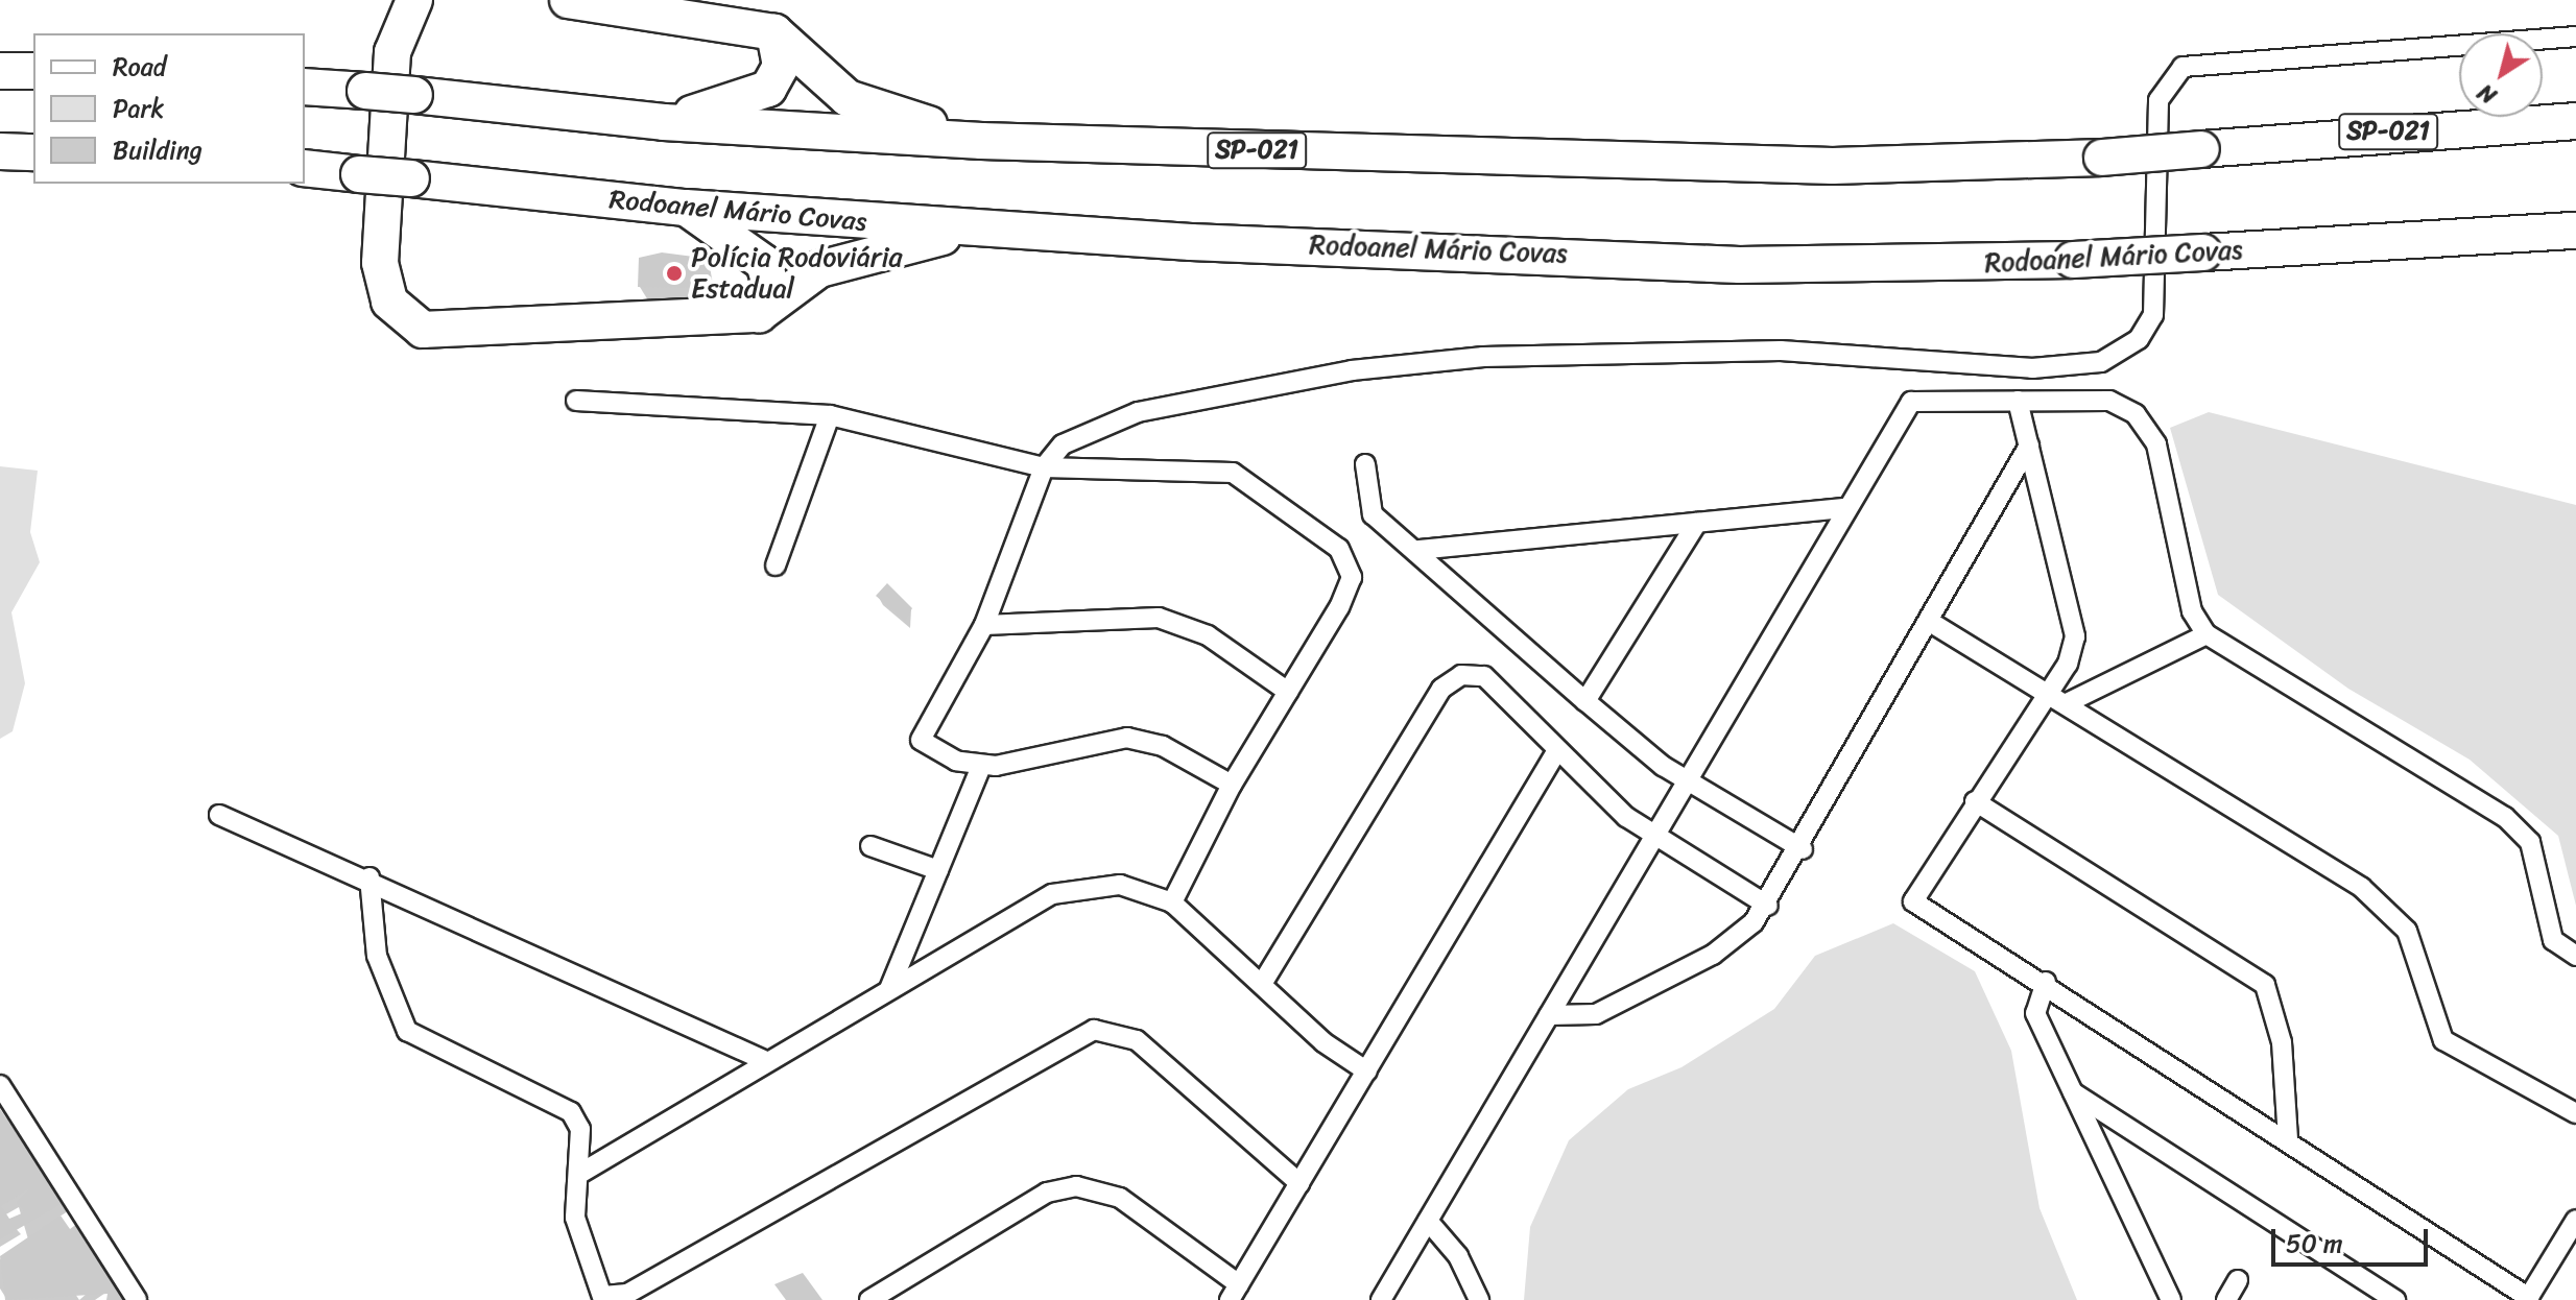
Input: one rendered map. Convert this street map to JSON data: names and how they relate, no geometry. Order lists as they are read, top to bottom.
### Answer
{
  "streets": {
    "highway": ["SP-021", "Rodoanel Mário Covas"]
  },
  "places": ["Polícia Rodoviária Estadual"],
  "legend": ["Road", "Park", "Building"],
  "scale_bar": "50 m",
  "north": "bottom left"
}
